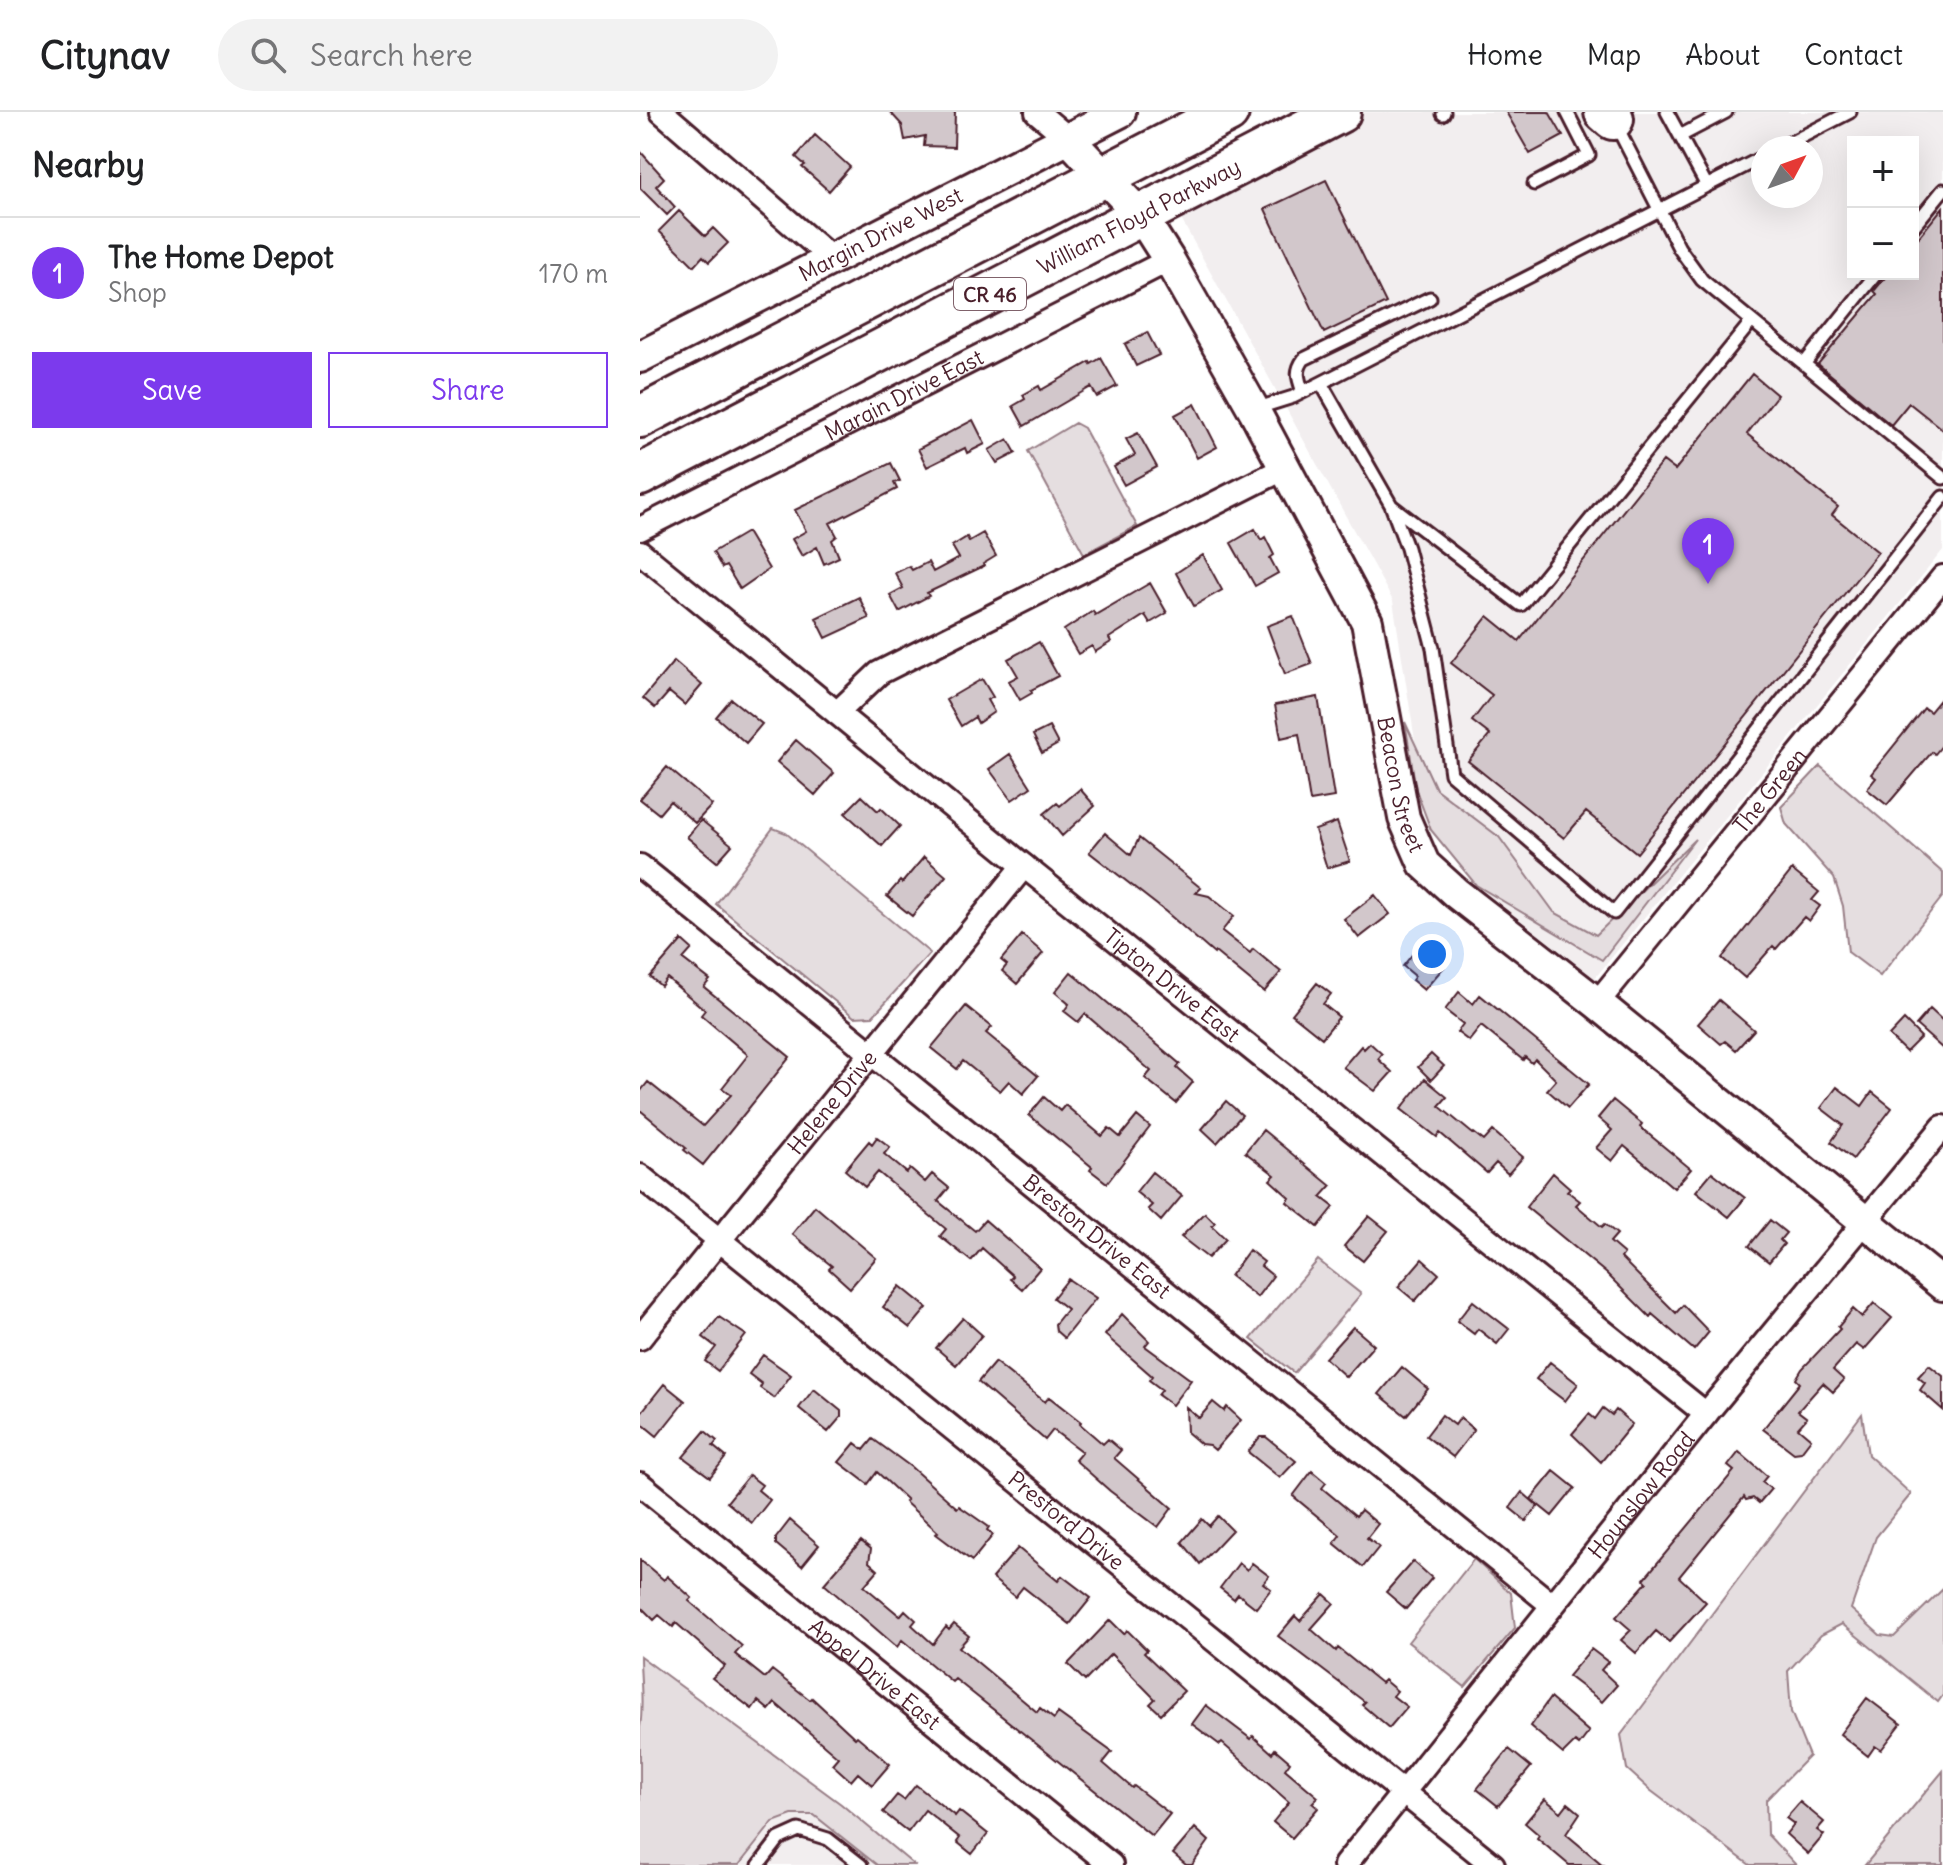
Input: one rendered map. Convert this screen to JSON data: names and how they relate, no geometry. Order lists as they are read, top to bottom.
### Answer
{
  "streets": {
    "highway": ["William Floyd Parkway", "CR 46"],
    "street": [
      "Margin Drive West",
      "Margin Drive East",
      "Beacon Street",
      "The Green",
      "Tipton Drive East",
      "Helene Drive",
      "Breston Drive East",
      "Hounslow Road",
      "Presford Drive",
      "Appel Drive East"
    ]
  },
  "crossings": [
    ["William Floyd Parkway", "Beacon Street"],
    ["Margin Drive West", "Beacon Street"],
    ["Margin Drive East", "Beacon Street"],
    ["Beacon Street", "The Green"],
    ["Beacon Street", "Hounslow Road"],
    ["Tipton Drive East", "Helene Drive"],
    ["Tipton Drive East", "Hounslow Road"],
    ["Helene Drive", "Breston Drive East"],
    ["Helene Drive", "Presford Drive"],
    ["Breston Drive East", "Hounslow Road"],
    ["Hounslow Road", "Presford Drive"]
  ],
  "north": "top right",
  "page": {
    "header": "Citynav",
    "search": "Search here",
    "nav": [
      "Home",
      "Map",
      "About",
      "Contact"
    ],
    "heading": "Nearby",
    "map_buttons": ["+", "−"],
    "list": [
      {
        "mark": "1",
        "name": "The Home Depot",
        "note": "Shop",
        "value": "170 m"
      }
    ],
    "buttons": ["Save", "Share"],
    "pins": "1"
  }
}
